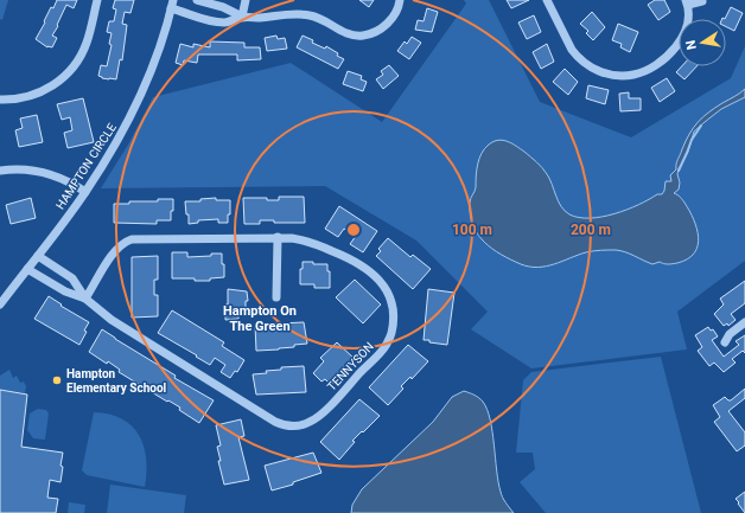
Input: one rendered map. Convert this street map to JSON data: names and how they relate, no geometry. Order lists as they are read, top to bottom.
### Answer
{
  "streets": {
    "street": ["HAMPTON CIRCLE", "TENNYSON"]
  },
  "crossings": [
    ["HAMPTON CIRCLE", "TENNYSON"]
  ],
  "districts": ["Hampton On The Green"],
  "places": ["Hampton Elementary School"],
  "north": "left",
  "rings": ["100 m", "200 m"]
}
